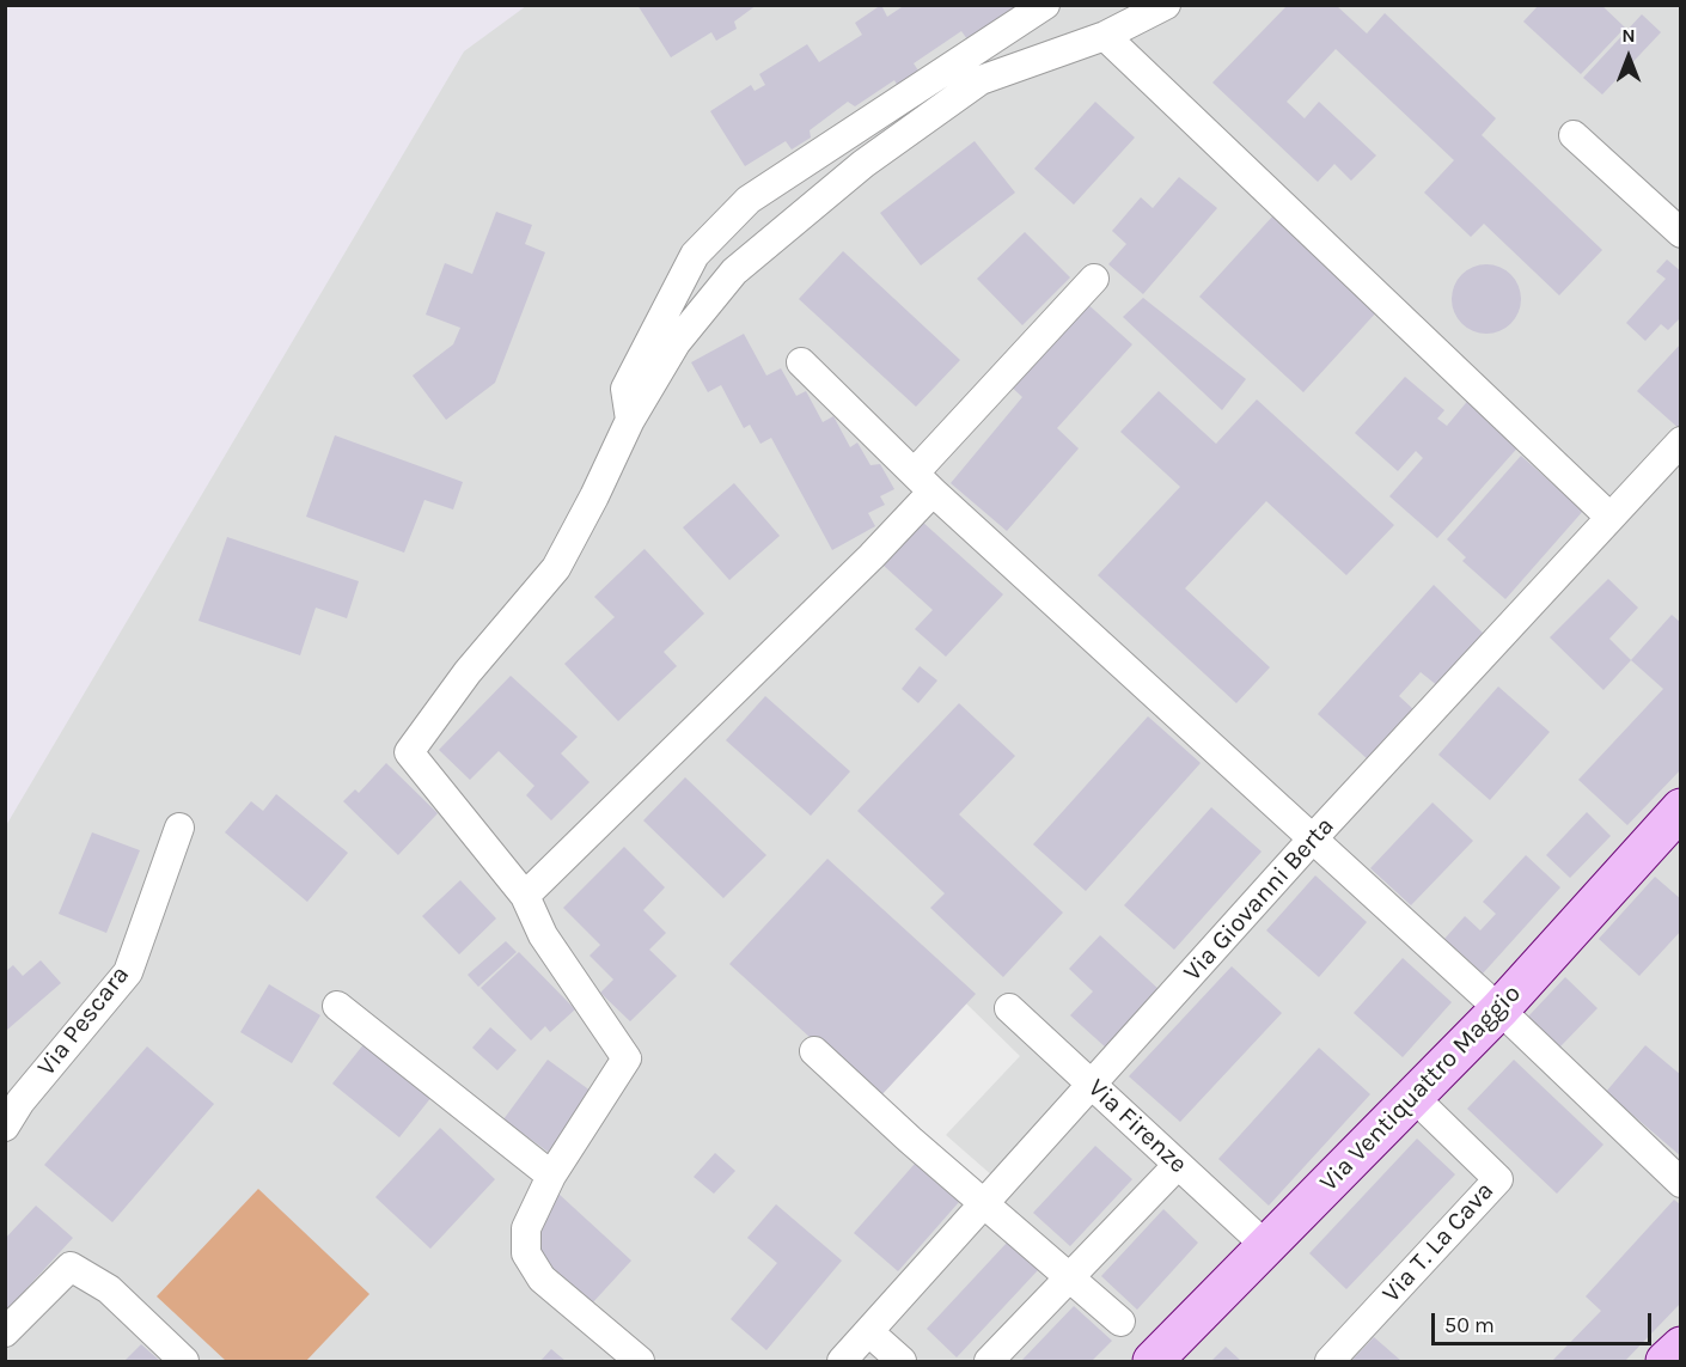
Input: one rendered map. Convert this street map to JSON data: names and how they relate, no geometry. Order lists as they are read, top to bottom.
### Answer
{
  "streets": {
    "main road": ["Via Ventiquattro Maggio"],
    "street": [
      "Via Giovanni Berta",
      "Via Pescara",
      "Via Firenze",
      "Via T. La Cava"
    ]
  },
  "crossings": [
    ["Via Giovanni Berta", "Via Firenze"],
    ["Via Ventiquattro Maggio", "Via Firenze"],
    ["Via Ventiquattro Maggio", "Via T. La Cava"]
  ],
  "scale_bar": "50 m",
  "north": "top"
}
